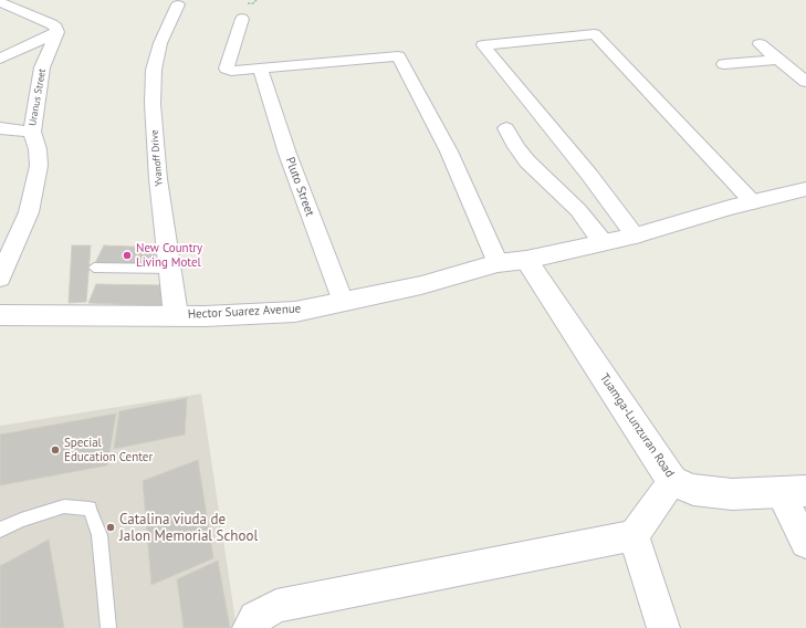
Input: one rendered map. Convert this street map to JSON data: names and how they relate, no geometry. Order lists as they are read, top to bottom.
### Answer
{
  "streets": {
    "main road": ["Hector Suarez Avenue", "Tuamga-Lunzuran Road"],
    "street": ["Uranus Street", "Yvanoff Drive", "Pluto Street"]
  },
  "crossings": [
    ["Yvanoff Drive", "Hector Suarez Avenue"],
    ["Pluto Street", "Hector Suarez Avenue"],
    ["Hector Suarez Avenue", "Tuamga-Lunzuran Road"]
  ],
  "places": ["New Country Living Motel", "Special Education Center", "Catalina viuda de Jalon Memorial School"]
}
